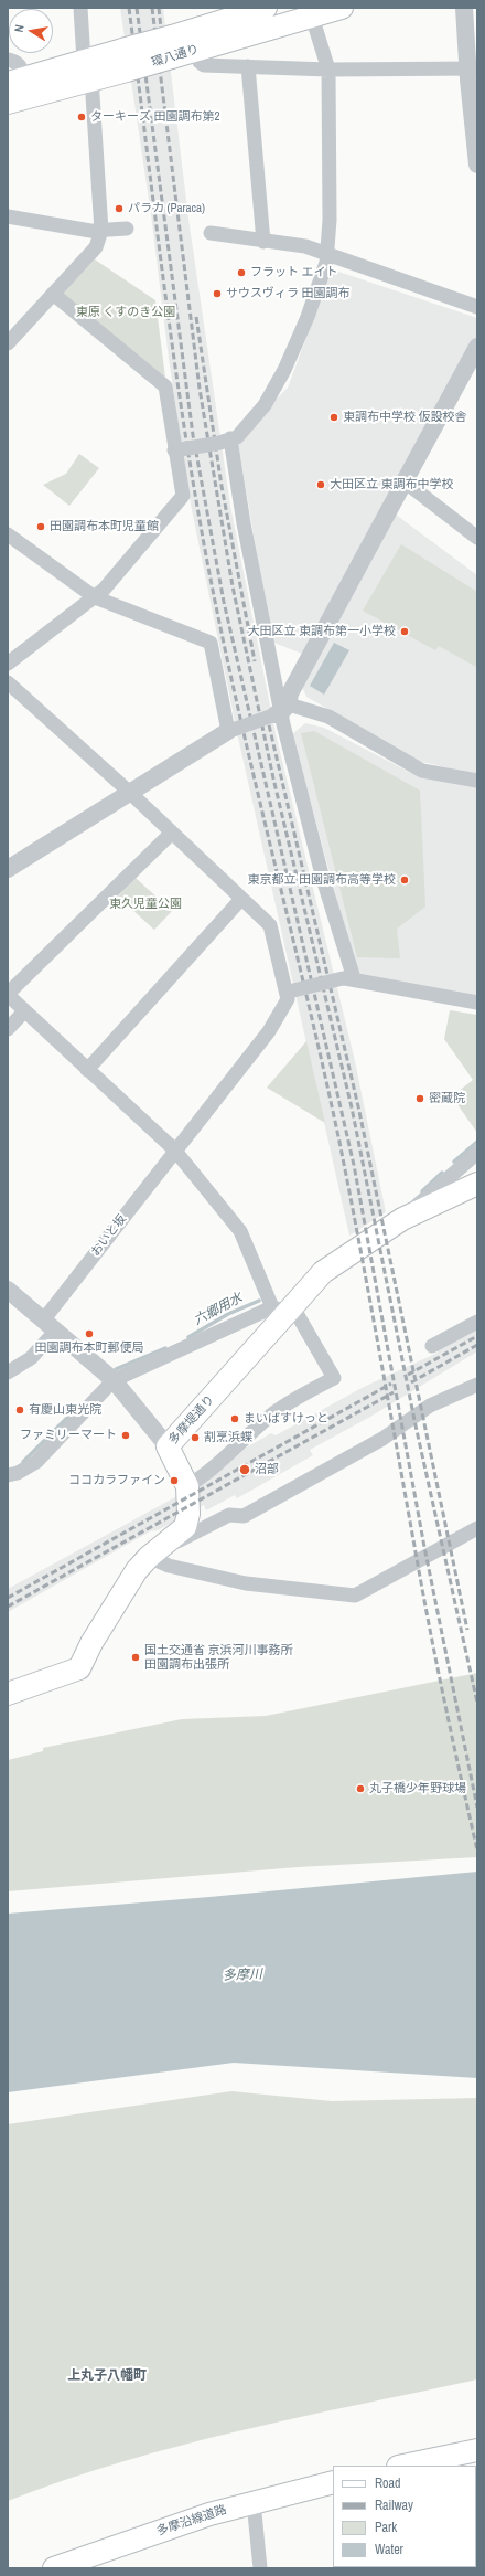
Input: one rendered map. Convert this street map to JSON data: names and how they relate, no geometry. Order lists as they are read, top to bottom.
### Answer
{
  "streets": {
    "main road": ["環八通り", "多摩堤通り", "多摩沿線道路"],
    "street": ["おいと坂"]
  },
  "districts": ["上丸子八幡町"],
  "water": ["六郷用水", "多摩川"],
  "parks": ["東原 くすのき公園", "東久児童公園"],
  "places": [
    "ターキーズ 田園調布第2",
    "パラカ (Paraca)",
    "フラット エイト",
    "サウスヴィラ 田園調布",
    "東調布中学校 仮設校舎",
    "大田区立 東調布中学校",
    "田園調布本町児童館",
    "大田区立 東調布第一小学校",
    "東京都立 田園調布高等学校",
    "密蔵院",
    "田園調布本町郵便局",
    "有慶山東光院",
    "まいばすけっと",
    "ファミリーマート",
    "割烹浜蝶",
    "沼部",
    "ココカラファイン",
    "国土交通省 京浜河川事務所 田園調布出張所",
    "丸子橋少年野球場"
  ],
  "legend": [
    "Road",
    "Railway",
    "Park",
    "Water"
  ],
  "north": "left"
}
